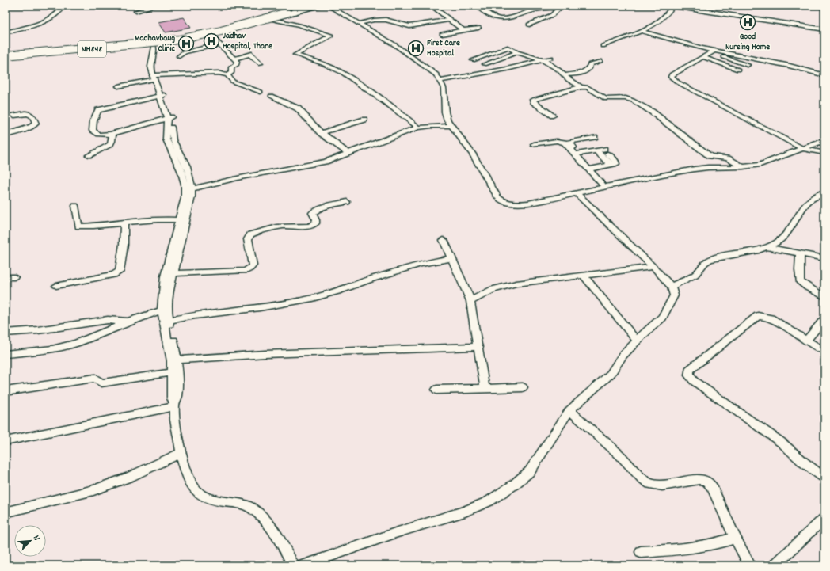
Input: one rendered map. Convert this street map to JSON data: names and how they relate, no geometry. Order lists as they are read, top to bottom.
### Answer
{
  "streets": {
    "highway": ["NH848"]
  },
  "places": {
    "hospital": [
      "Good Nursing Home",
      "Jadhav Hospital, Thane",
      "Madhavbaug Clinic",
      "First Care Hospital"
    ]
  },
  "north": "top right"
}
